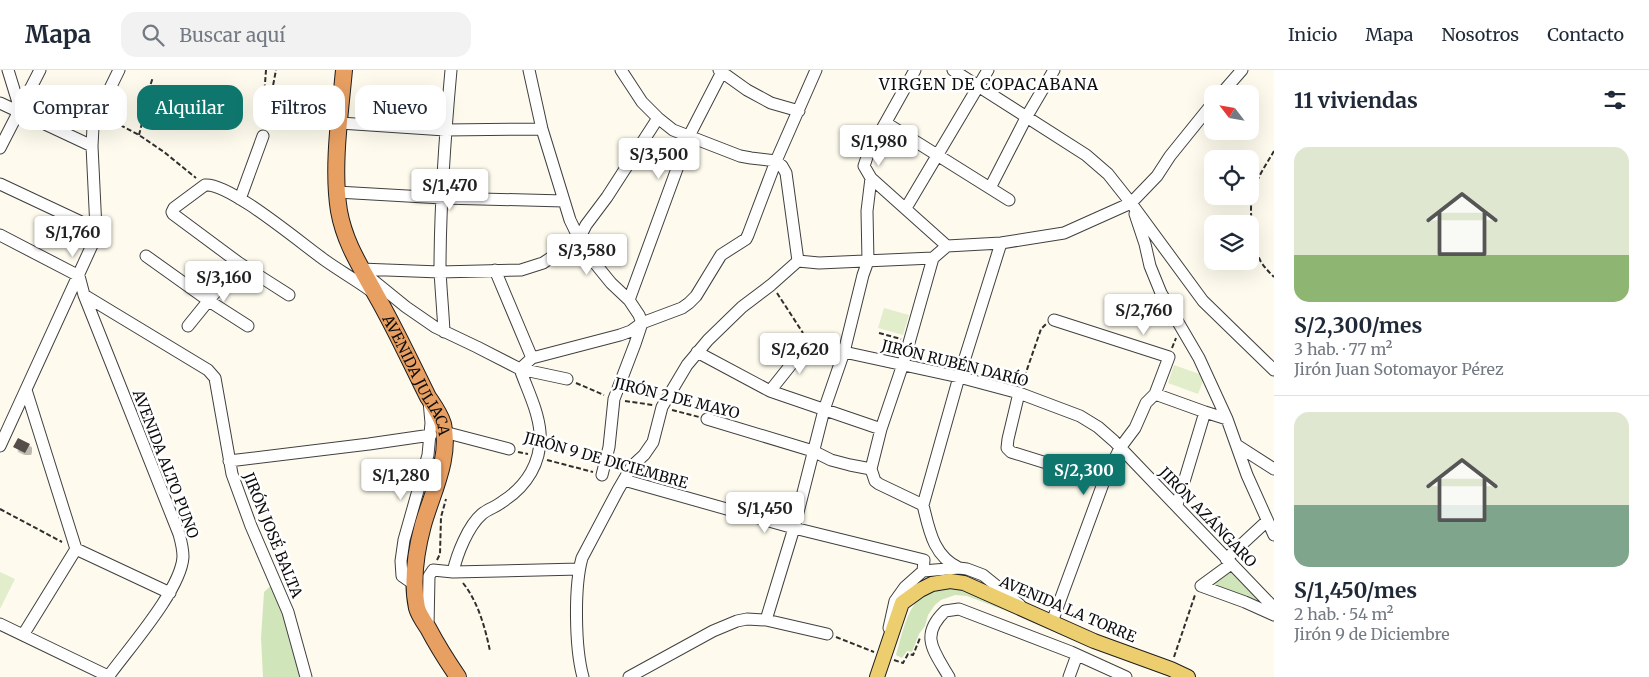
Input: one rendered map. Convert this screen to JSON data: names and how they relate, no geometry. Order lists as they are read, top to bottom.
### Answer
{
  "streets": {
    "highway": ["AVENIDA JULIACA"],
    "main road": ["AVENIDA LA TORRE"],
    "street": [
      "JIRÓN RUBÉN DARÍO",
      "JIRÓN 2 DE MAYO",
      "JIRÓN 9 DE DICIEMBRE",
      "AVENIDA ALTO PUNO",
      "JIRÓN AZÁNGARO",
      "JIRÓN JOSÉ BALTA"
    ]
  },
  "crossings": [
    ["JIRÓN RUBÉN DARÍO", "JIRÓN AZÁNGARO"],
    ["AVENIDA JULIACA", "JIRÓN 9 DE DICIEMBRE"],
    ["AVENIDA ALTO PUNO", "JIRÓN JOSÉ BALTA"]
  ],
  "districts": ["VIRGEN DE COPACABANA"],
  "north": "top left",
  "page": {
    "header": "Mapa",
    "search": "Buscar aquí",
    "nav": [
      "Inicio",
      "Mapa",
      "Nosotros",
      "Contacto"
    ],
    "heading": "11 viviendas",
    "chip": [
      "Comprar",
      "Alquilar",
      "Filtros",
      "Nuevo"
    ],
    "price": [
      "S/1,980",
      "S/3,500",
      "S/1,470",
      "S/1,760",
      "S/3,580",
      "S/3,160",
      "S/2,760",
      "S/2,620",
      "S/2,300",
      "S/1,280",
      "S/1,450"
    ],
    "list": [
      {
        "name": "S/2,300/mes",
        "note": "3 hab. · 77 m² · Jirón Juan Sotomayor Pérez"
      },
      {
        "name": "S/1,450/mes",
        "note": "2 hab. · 54 m² · Jirón 9 de Diciembre"
      }
    ]
  }
}
